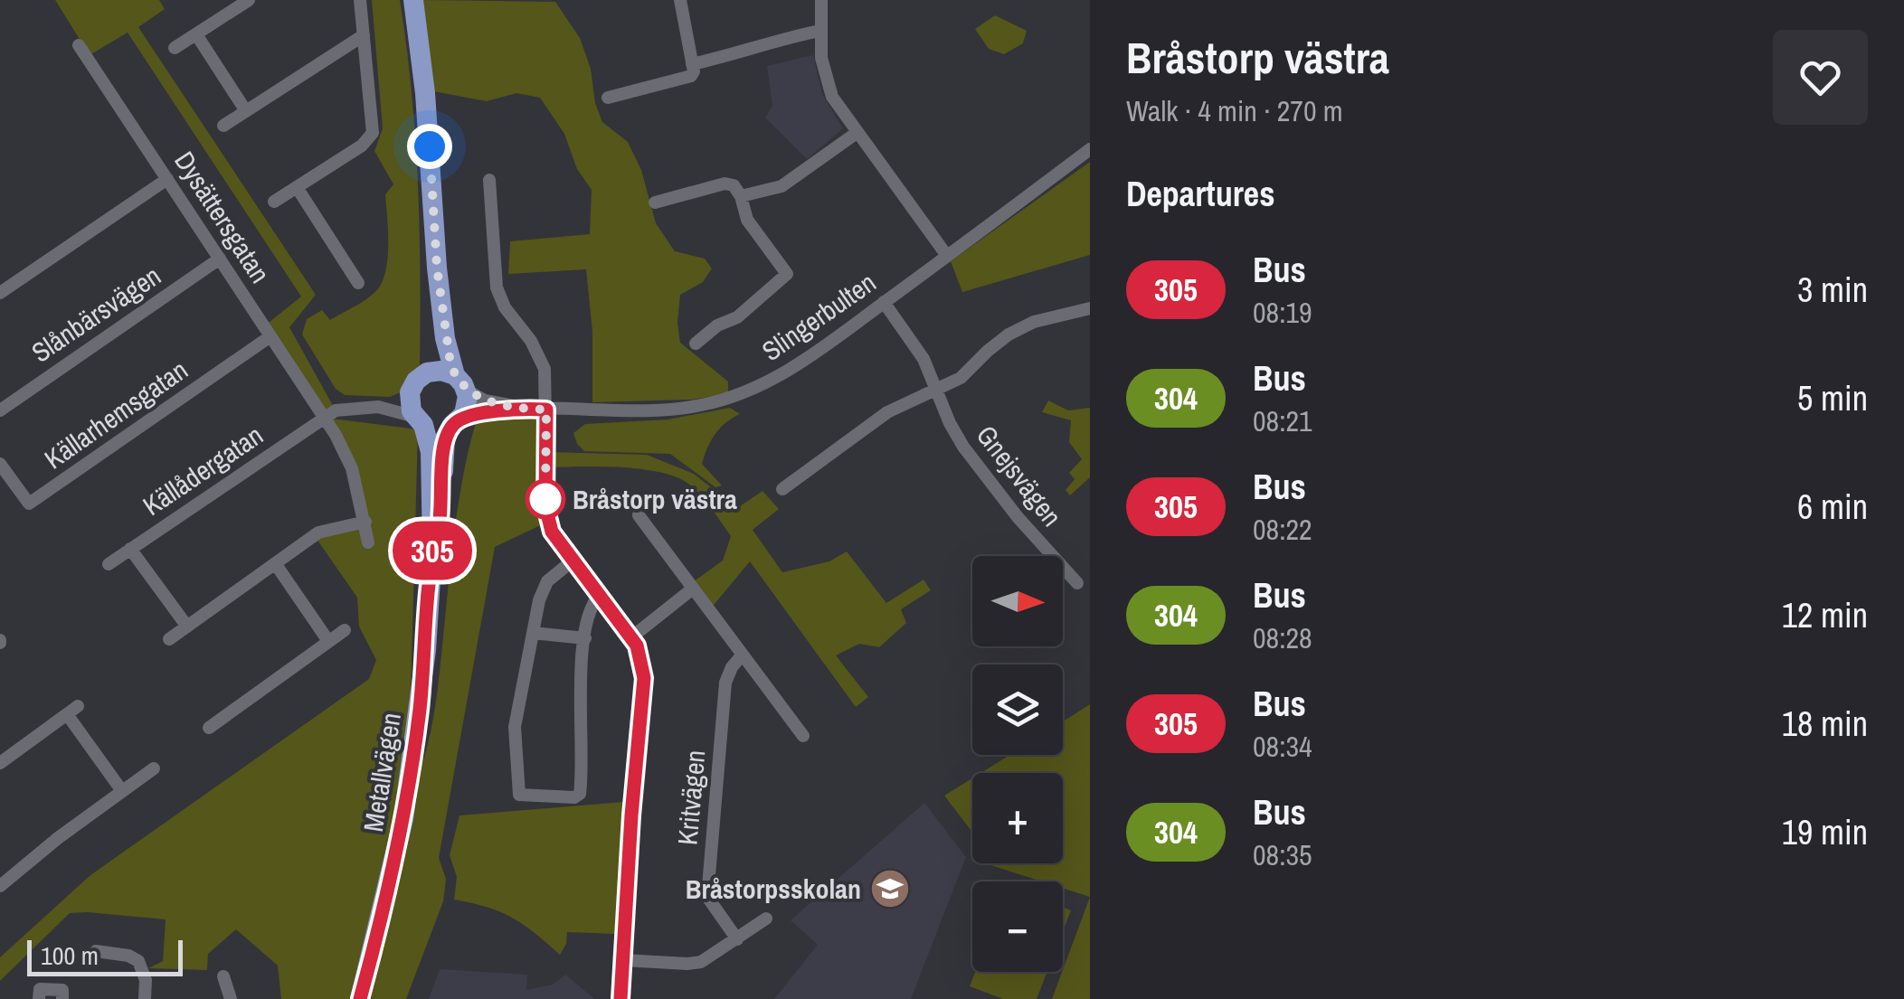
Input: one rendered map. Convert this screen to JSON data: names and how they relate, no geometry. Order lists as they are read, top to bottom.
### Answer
{
  "streets": {
    "main road": ["Metallvägen"],
    "street": [
      "Dysättersgatan",
      "Slånbärsvägen",
      "Slingerbulten",
      "Källarhemsgatan",
      "Källådergatan",
      "Gnejsvägen",
      "Kritvägen"
    ]
  },
  "crossings": [
    ["Dysättersgatan", "Slånbärsvägen"],
    ["Dysättersgatan", "Källarhemsgatan"],
    ["Dysättersgatan", "Källådergatan"],
    ["Slingerbulten", "Gnejsvägen"],
    ["Slingerbulten", "Metallvägen"]
  ],
  "places": {
    "other": ["Bråstorp västra"],
    "school or university": ["Bråstorpsskolan"]
  },
  "lines": ["bus line 305"],
  "scale_bar": "100 m",
  "north": "right",
  "page": {
    "on_map": "305",
    "heading": [
      ["Bråstorp västra", "Walk · 4 min · 270 m"],
      "Departures"
    ],
    "list": [
      {
        "mark": "305",
        "name": "Bus",
        "note": "08:19",
        "value": "3 min"
      },
      {
        "mark": "304",
        "name": "Bus",
        "note": "08:21",
        "value": "5 min"
      },
      {
        "mark": "305",
        "name": "Bus",
        "note": "08:22",
        "value": "6 min"
      },
      {
        "mark": "304",
        "name": "Bus",
        "note": "08:28",
        "value": "12 min"
      },
      {
        "mark": "305",
        "name": "Bus",
        "note": "08:34",
        "value": "18 min"
      },
      {
        "mark": "304",
        "name": "Bus",
        "note": "08:35",
        "value": "19 min"
      }
    ],
    "map_buttons": ["+", "−"],
    "scale": "100 m"
  }
}
